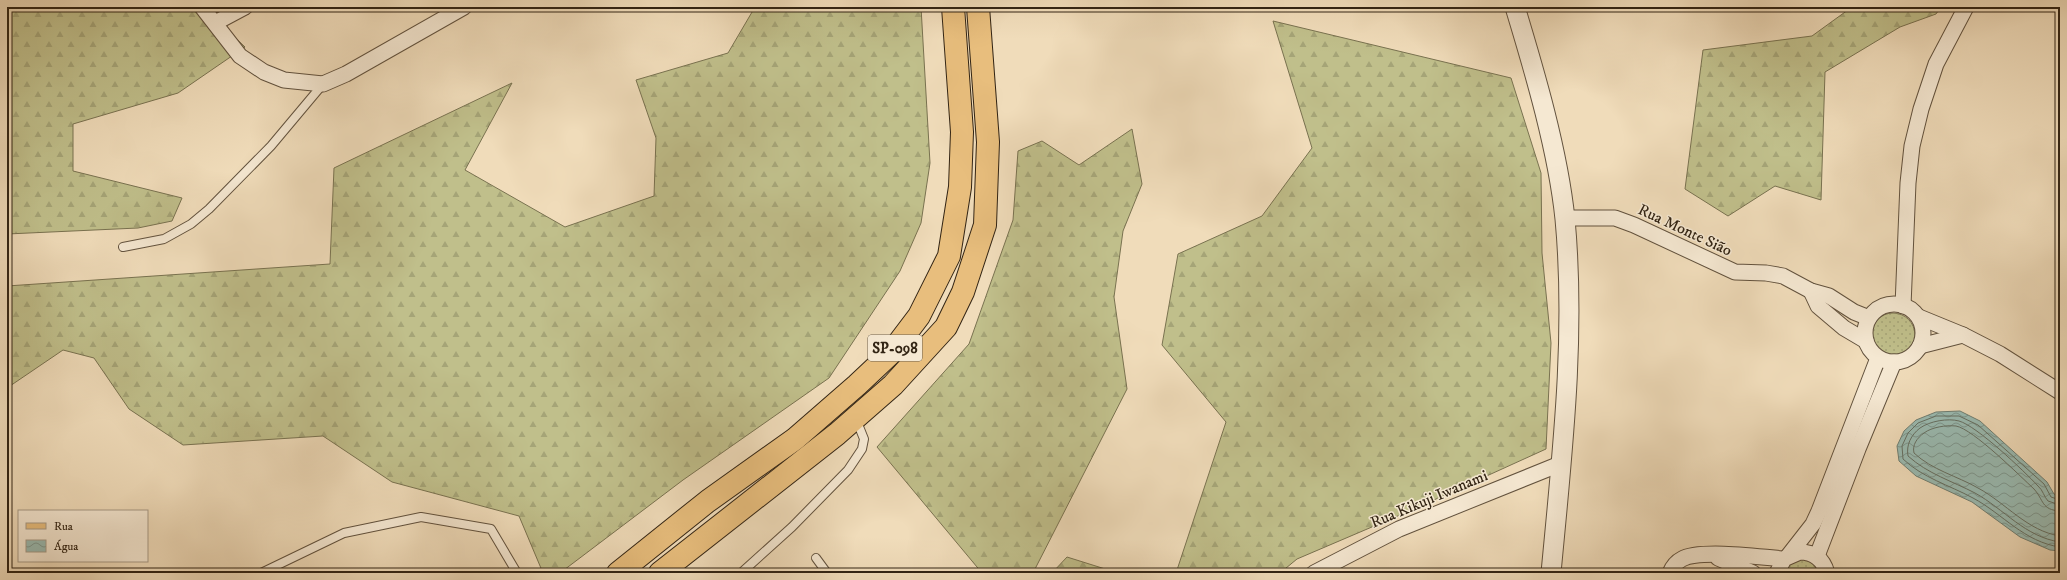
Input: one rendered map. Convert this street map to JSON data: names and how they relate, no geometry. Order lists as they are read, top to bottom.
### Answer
{
  "streets": {
    "main road": ["SP-098"],
    "street": ["Rua Monte Sião", "Rua Kikuji Iwanami"]
  },
  "legend": ["Rua", "Água"]
}
